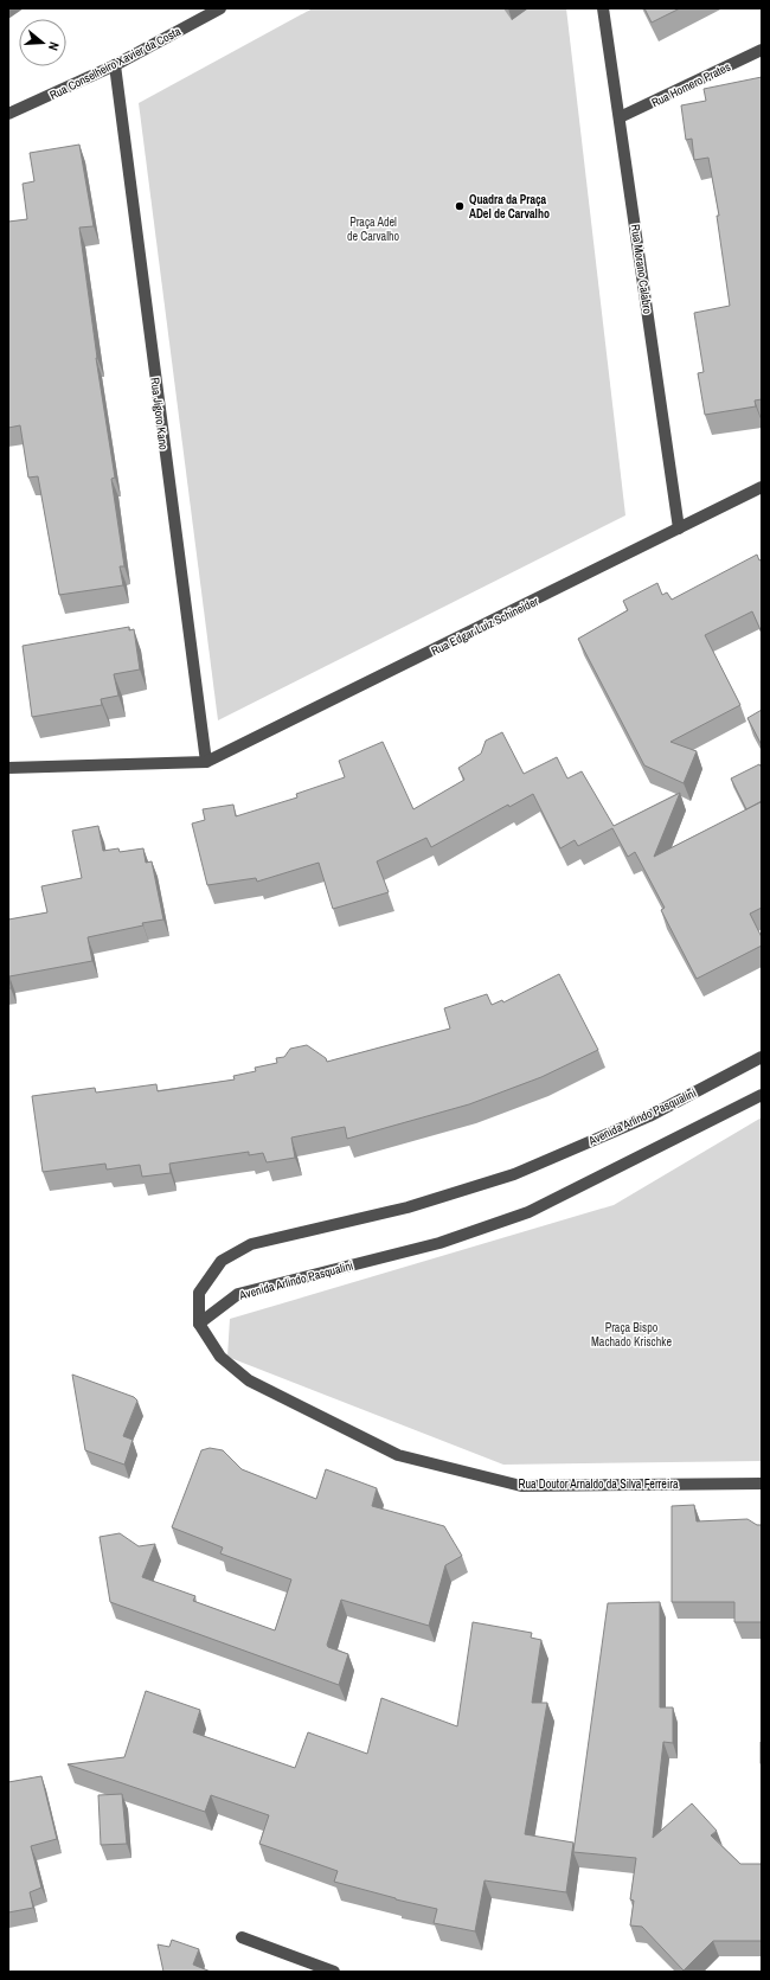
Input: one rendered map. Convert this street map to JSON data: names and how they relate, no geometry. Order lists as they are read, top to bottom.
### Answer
{
  "streets": {
    "street": [
      "Rua Conselheiro Xavier da Costa",
      "Rua Homero Prates",
      "Rua Morano Calabro",
      "Rua Jigoro Kano",
      "Rua Edgar Luiz Schineider",
      "Avenida Arlindo Pasqualini",
      "Rua Doutor Arnaldo da Silva Ferreira"
    ]
  },
  "crossings": [
    ["Rua Conselheiro Xavier da Costa", "Rua Jigoro Kano"],
    ["Rua Homero Prates", "Rua Morano Calabro"],
    ["Rua Morano Calabro", "Rua Edgar Luiz Schineider"],
    ["Rua Jigoro Kano", "Rua Edgar Luiz Schineider"],
    ["Avenida Arlindo Pasqualini", "Rua Doutor Arnaldo da Silva Ferreira"]
  ],
  "parks": ["Praça Adel de Carvalho", "Praça Bispo Machado Krischke"],
  "places": ["Quadra da Praça ADel de Carvalho"],
  "north": "right"
}
